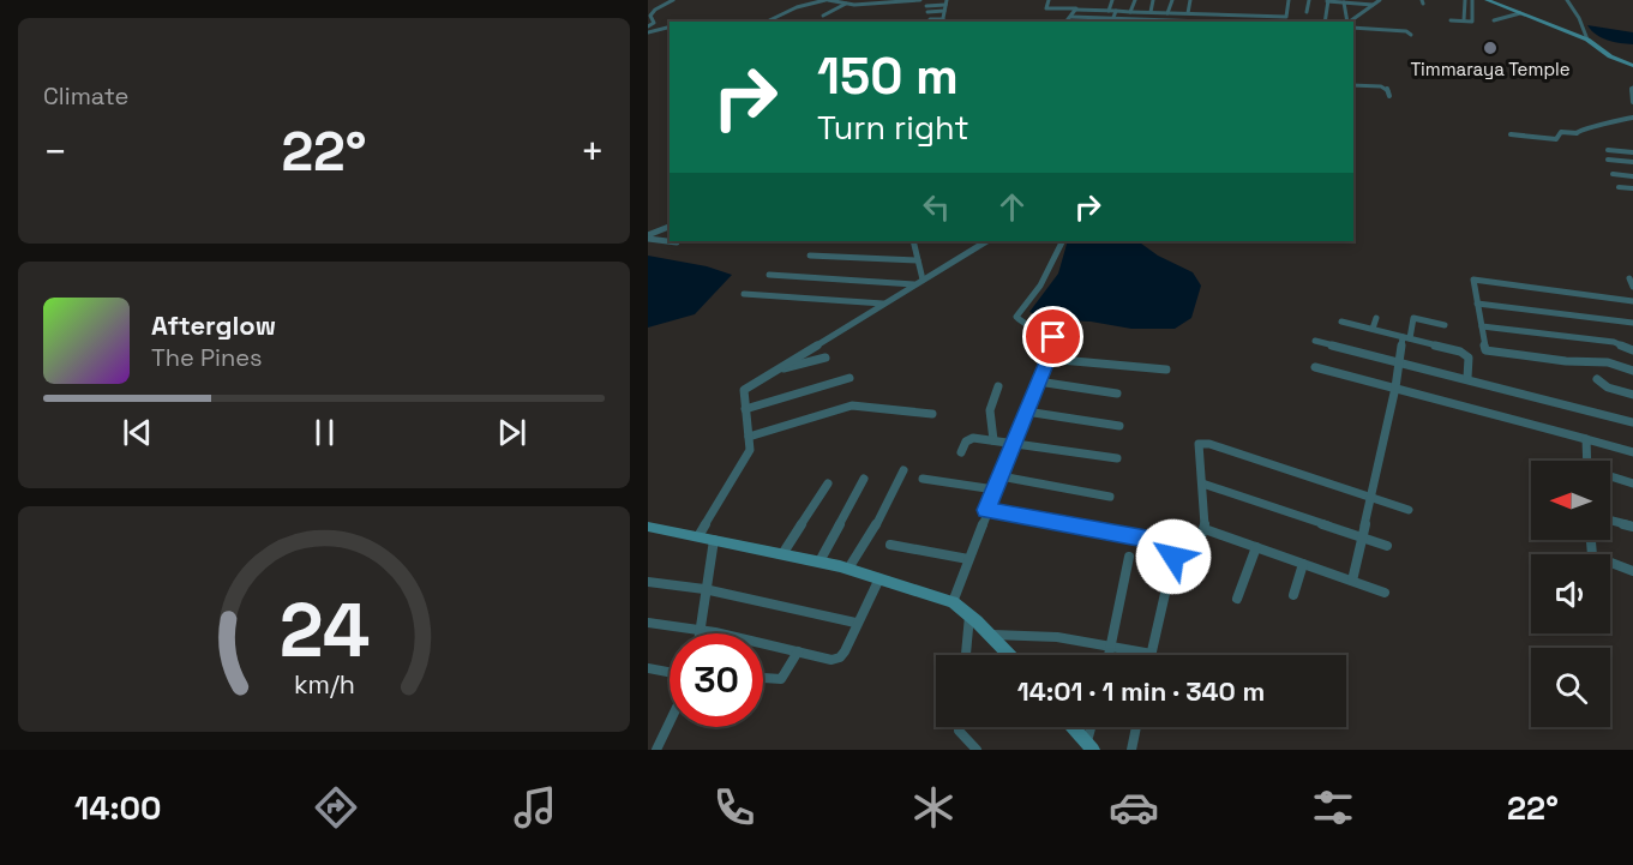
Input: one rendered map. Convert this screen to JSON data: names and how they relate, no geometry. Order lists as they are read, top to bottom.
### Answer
{
  "places": ["Timmaraya Temple"],
  "north": "left",
  "page": {
    "tile": "Climate",
    "turn": ["150 m", "Turn right"],
    "heat": ["−", "22°", "+"],
    "song": ["Afterglow", "The Pines"],
    "limit": "30",
    "trip": "14:01 · 1 min · 340 m",
    "tabs": ["14:00", "22°"],
    "gauge": ["24", "km/h"]
  }
}
